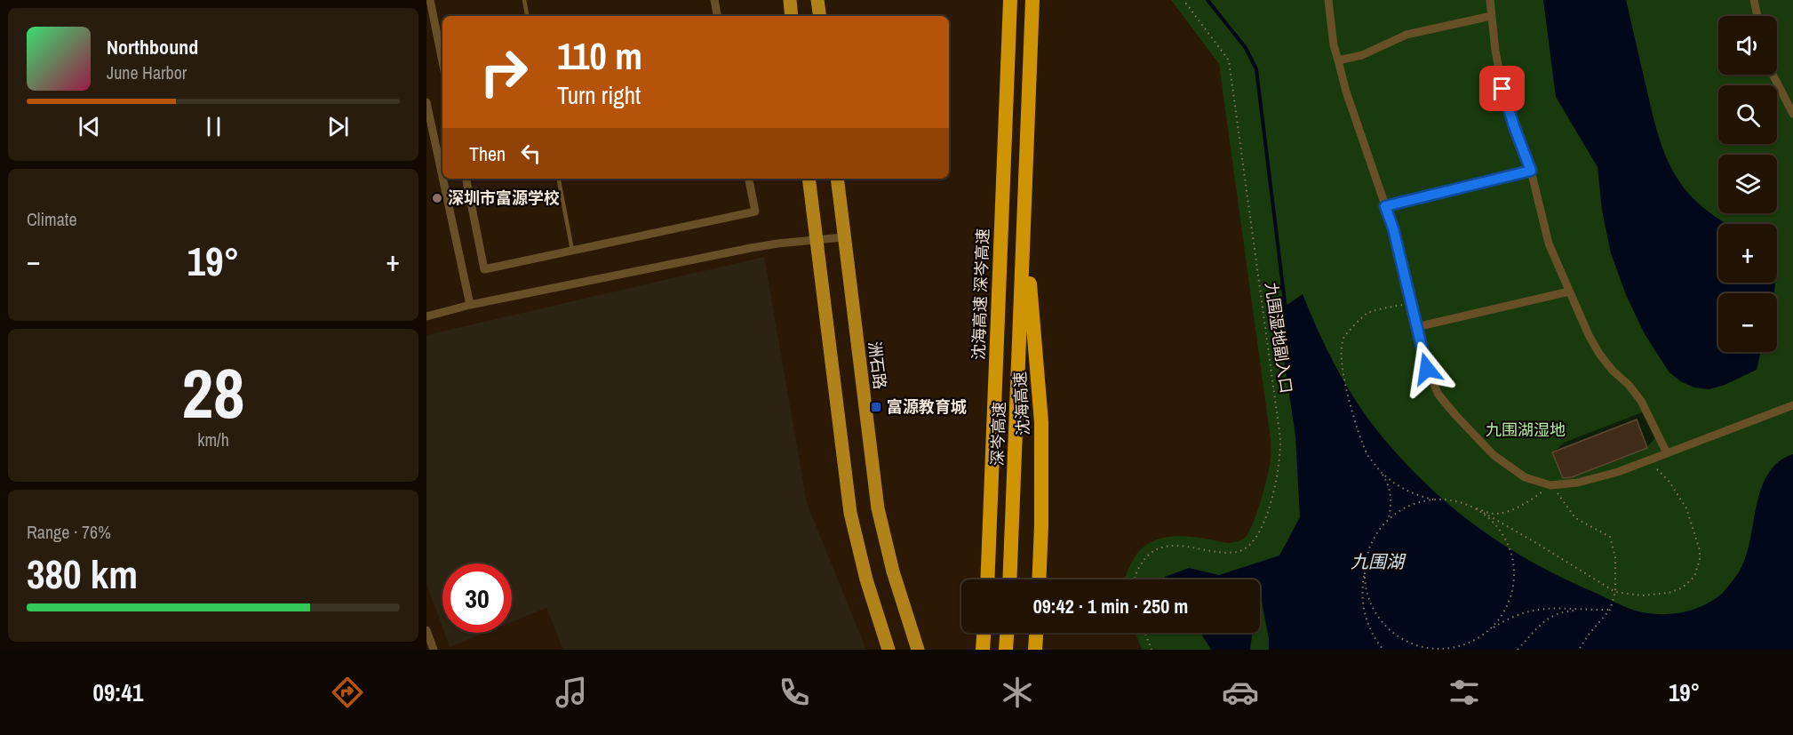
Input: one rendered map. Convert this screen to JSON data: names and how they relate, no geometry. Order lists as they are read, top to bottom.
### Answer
{
  "streets": {
    "highway": ["沈海高速 深岑高速", "沈海高速", "深岑高速"],
    "main road": ["洲石路"],
    "path": ["九围湿地副入口"]
  },
  "crossings": [
    ["沈海高速", "深岑高速"]
  ],
  "water": ["九围湖"],
  "parks": ["九围湖湿地"],
  "places": {
    "other": ["深圳市富源学校"],
    "transit": ["富源教育城"]
  },
  "page": {
    "map_buttons": ["+", "−"],
    "turn": ["110 m", "Turn right"],
    "song": ["Northbound", "June Harbor"],
    "then": "Then",
    "tile": [
      "Climate",
      ["28", "km/h"],
      ["Range · 76%", "380 km"]
    ],
    "heat": ["−", "19°", "+"],
    "limit": "30",
    "trip": "09:42 · 1 min · 250 m",
    "tabs": ["09:41", "19°"]
  }
}
